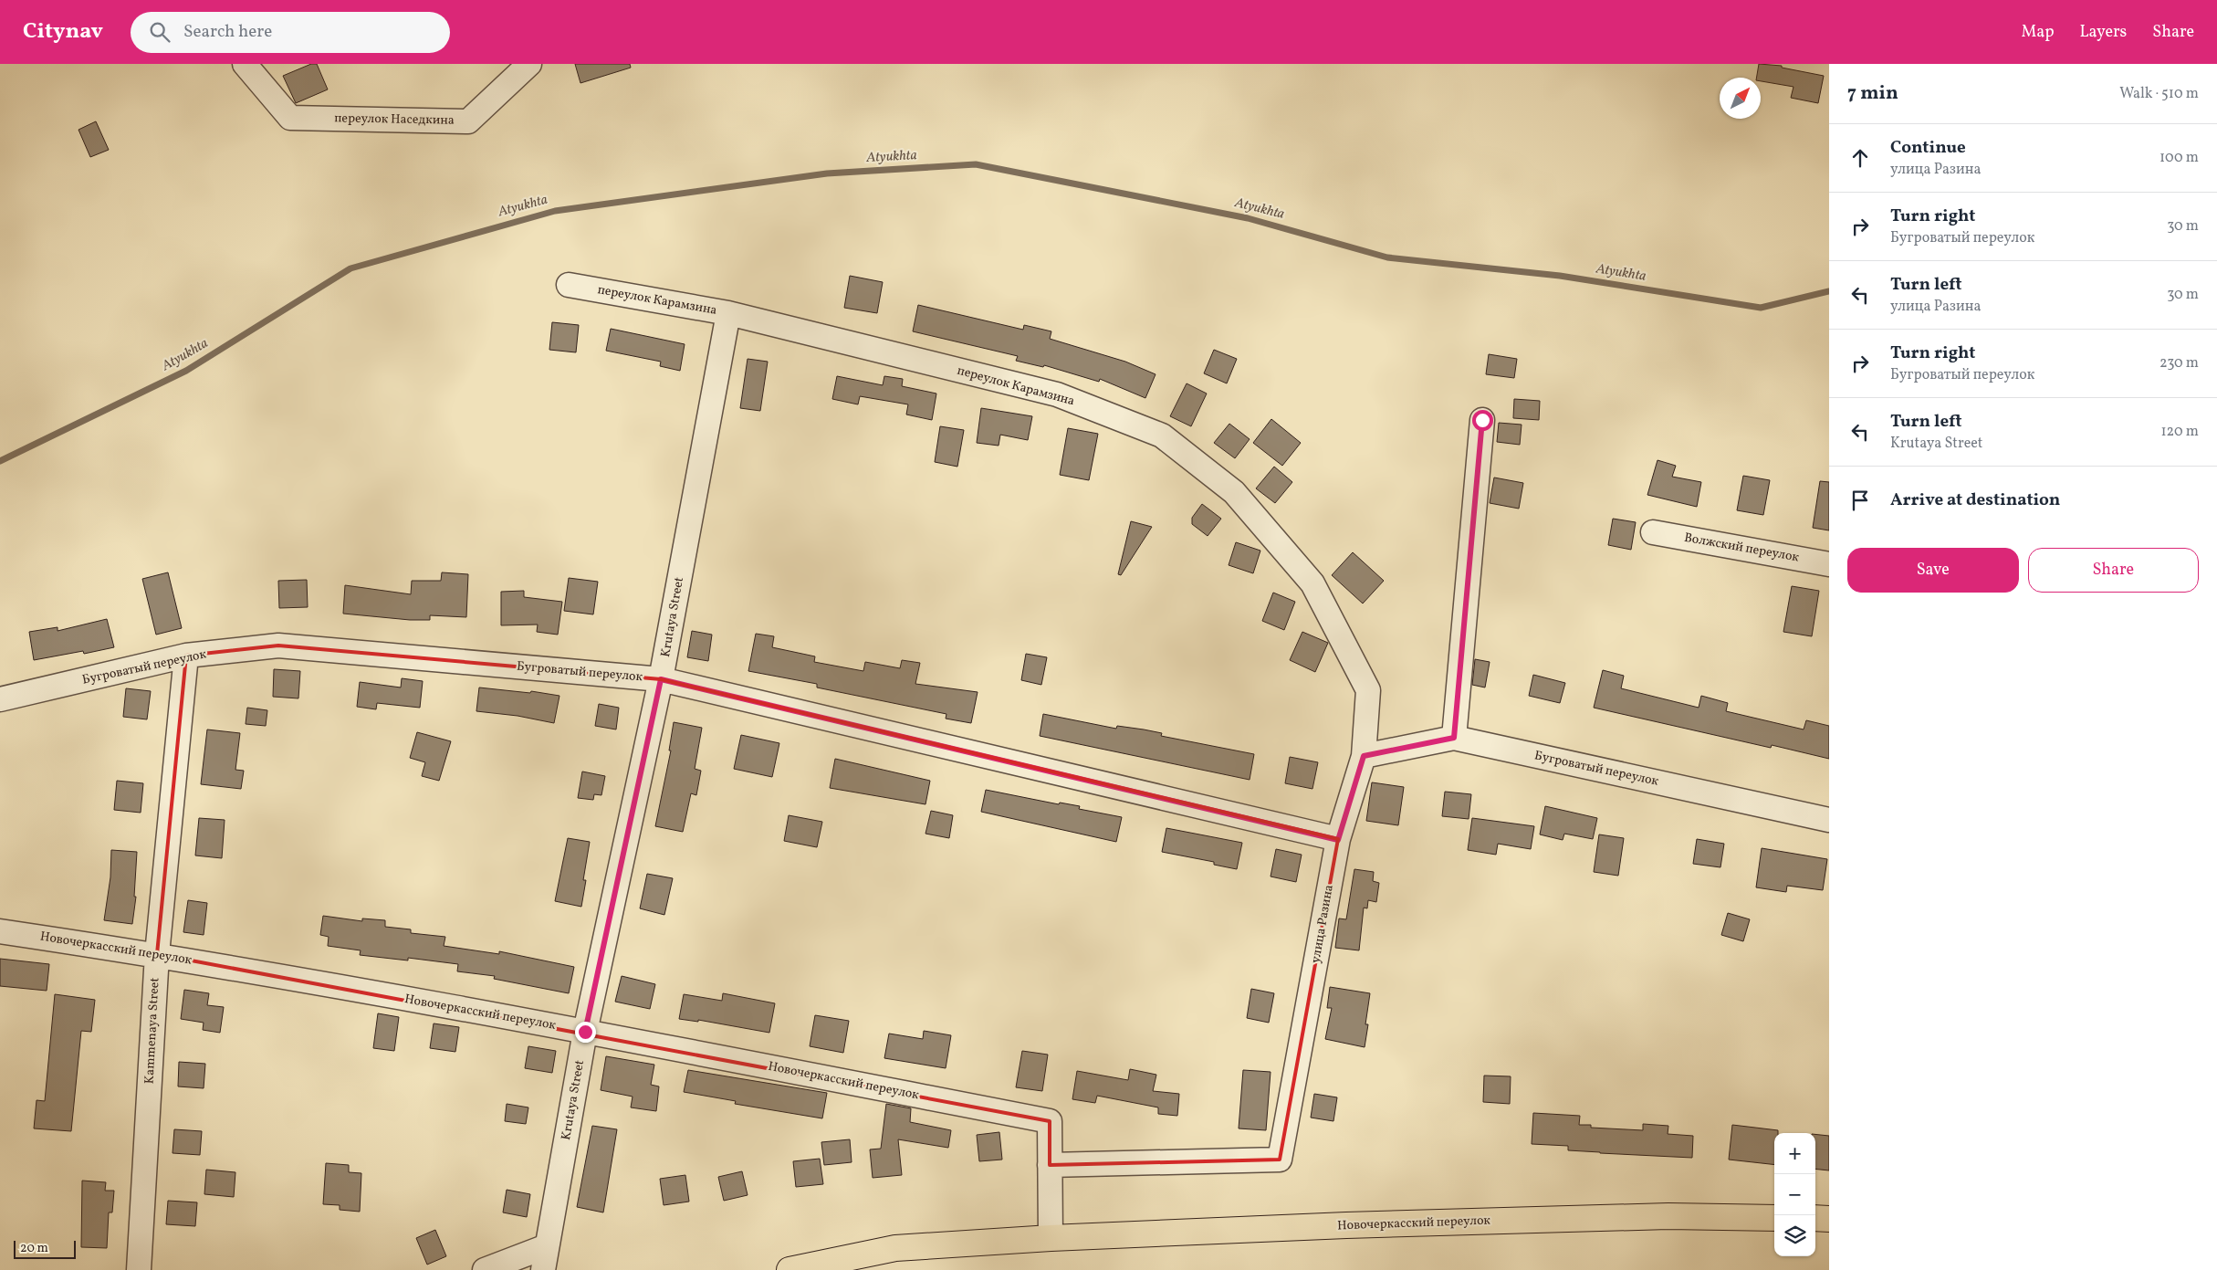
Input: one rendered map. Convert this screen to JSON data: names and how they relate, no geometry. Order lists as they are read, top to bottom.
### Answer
{
  "streets": {
    "main road": ["Новочеркасский переулок"],
    "street": [
      "переулок Наседкина",
      "переулок Карамзина",
      "Волжский переулок",
      "Krutaya Street",
      "Бугроватый переулок",
      "улица Разина",
      "Kammenaya Street"
    ]
  },
  "crossings": [
    ["переулок Карамзина", "Krutaya Street"],
    ["переулок Карамзина", "улица Разина"],
    ["Krutaya Street", "Бугроватый переулок"],
    ["Krutaya Street", "Новочеркасский переулок"],
    ["Бугроватый переулок", "улица Разина"],
    ["Бугроватый переулок", "Kammenaya Street"],
    ["улица Разина", "Новочеркасский переулок"],
    ["Новочеркасский переулок", "Kammenaya Street"]
  ],
  "water": ["Atyukhta"],
  "scale_bar": "20 m",
  "north": "top right",
  "page": {
    "header": "Citynav",
    "search": "Search here",
    "nav": ["Map", "Layers", "Share"],
    "heading": ["7 min", "Walk · 510 m"],
    "list": [
      ["Continue", "улица Разина", "100 m"],
      ["Turn right", "Бугроватый переулок", "30 m"],
      ["Turn left", "улица Разина", "30 m"],
      ["Turn right", "Бугроватый переулок", "230 m"],
      ["Turn left", "Krutaya Street", "120 m"],
      "Arrive at destination"
    ],
    "buttons": ["Save", "Share"],
    "map_buttons": ["+", "−"],
    "scale": "20 m"
  }
}
